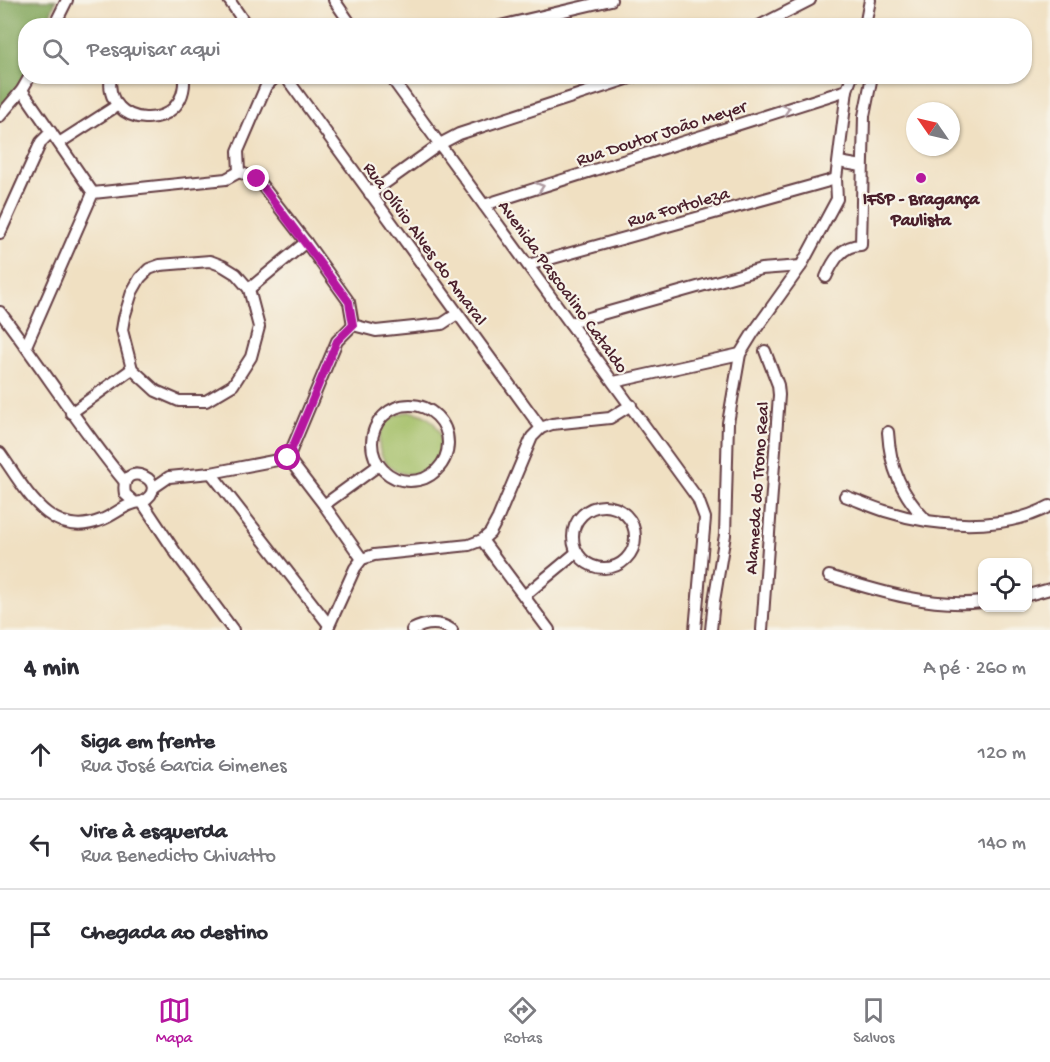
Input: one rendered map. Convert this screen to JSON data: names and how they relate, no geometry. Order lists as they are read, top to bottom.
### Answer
{
  "streets": {
    "street": [
      "Rua Doutor João Meyer",
      "Rua Fortoleza",
      "Rua Olívio Alves do Amaral",
      "Avenida Pascoalino Cataldo",
      "Alameda do Trono Real"
    ]
  },
  "crossings": [
    ["Rua Doutor João Meyer", "Avenida Pascoalino Cataldo"],
    ["Rua Fortoleza", "Avenida Pascoalino Cataldo"]
  ],
  "places": ["IFSP - Bragança Paulista"],
  "north": "top left",
  "page": {
    "search": "Pesquisar aqui",
    "heading": ["4 min", "A pé · 260 m"],
    "list": [
      ["Siga em frente", "Rua José Garcia Gimenes", "120 m"],
      ["Vire à esquerda", "Rua Benedicto Chivatto", "140 m"],
      "Chegada ao destino"
    ],
    "nav": ["Mapa", "Rotas", "Salvos"]
  }
}
